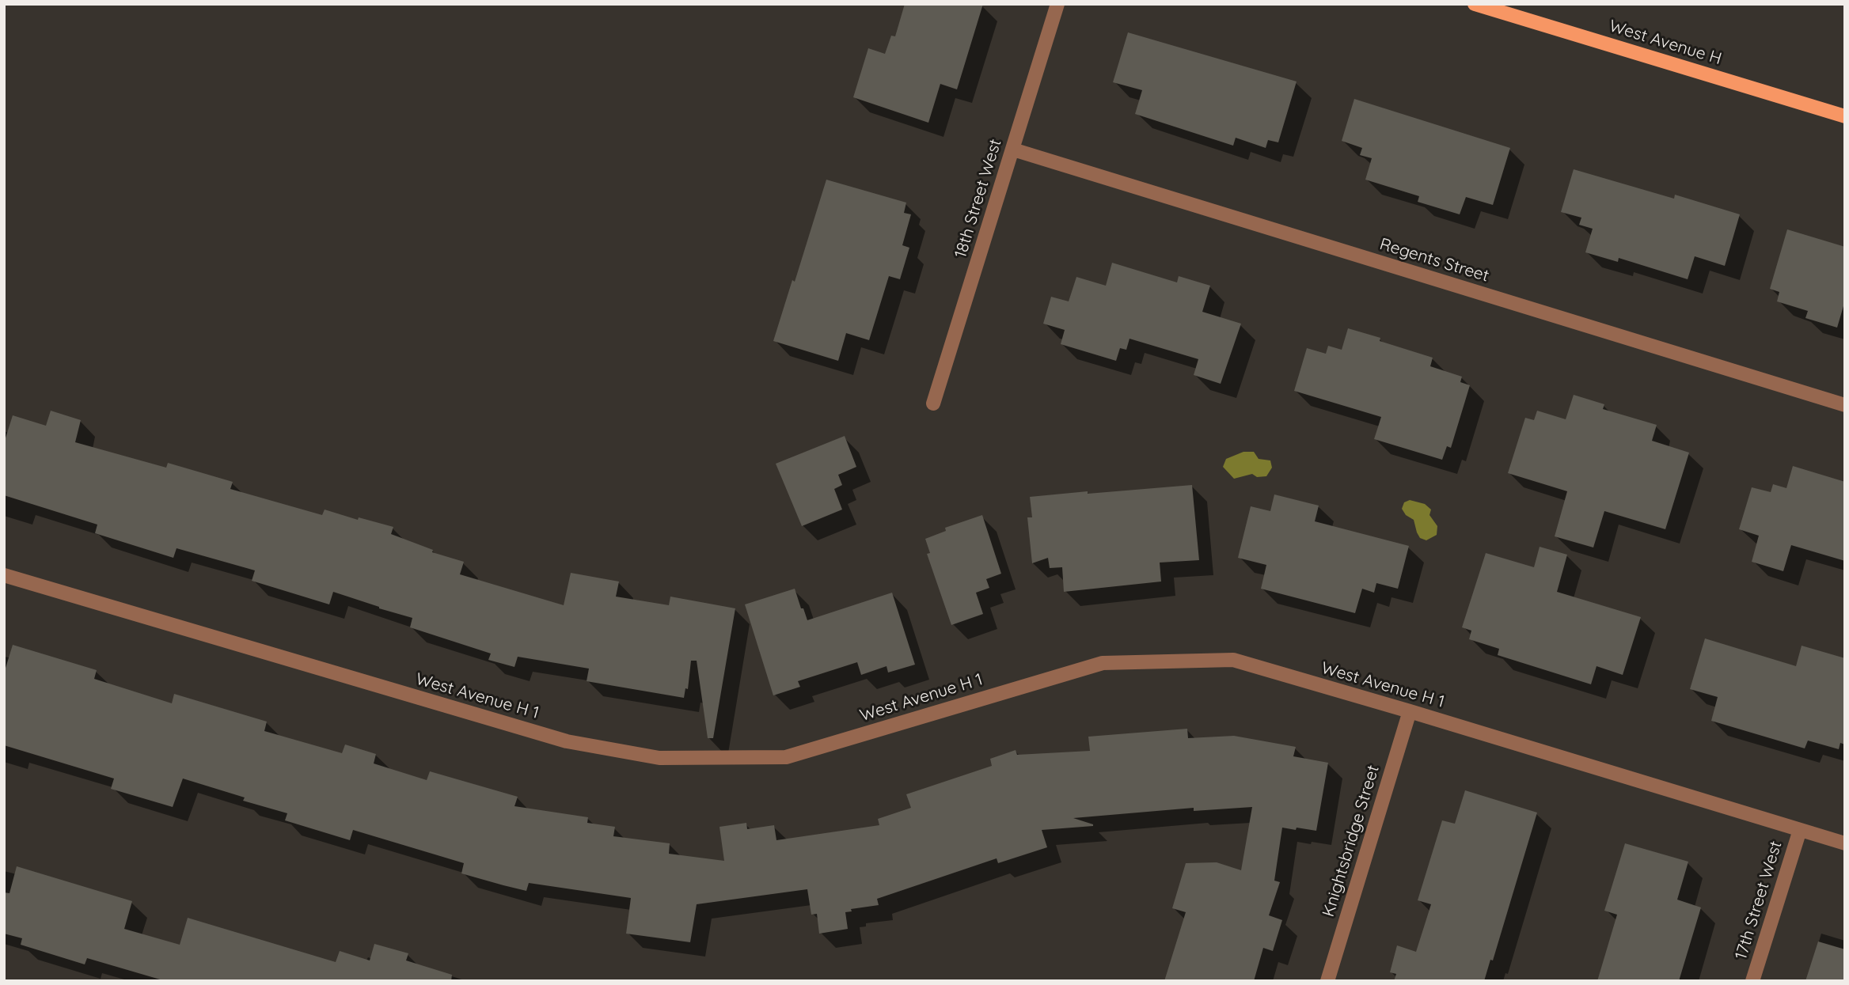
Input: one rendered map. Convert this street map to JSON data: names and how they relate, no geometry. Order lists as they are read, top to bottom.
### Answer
{
  "streets": {
    "main road": ["West Avenue H"],
    "street": [
      "18th Street West",
      "Regents Street",
      "West Avenue H 1",
      "Knightsbridge Street",
      "17th Street West"
    ]
  },
  "crossings": [
    ["18th Street West", "Regents Street"],
    ["West Avenue H 1", "Knightsbridge Street"],
    ["West Avenue H 1", "17th Street West"]
  ]
}
